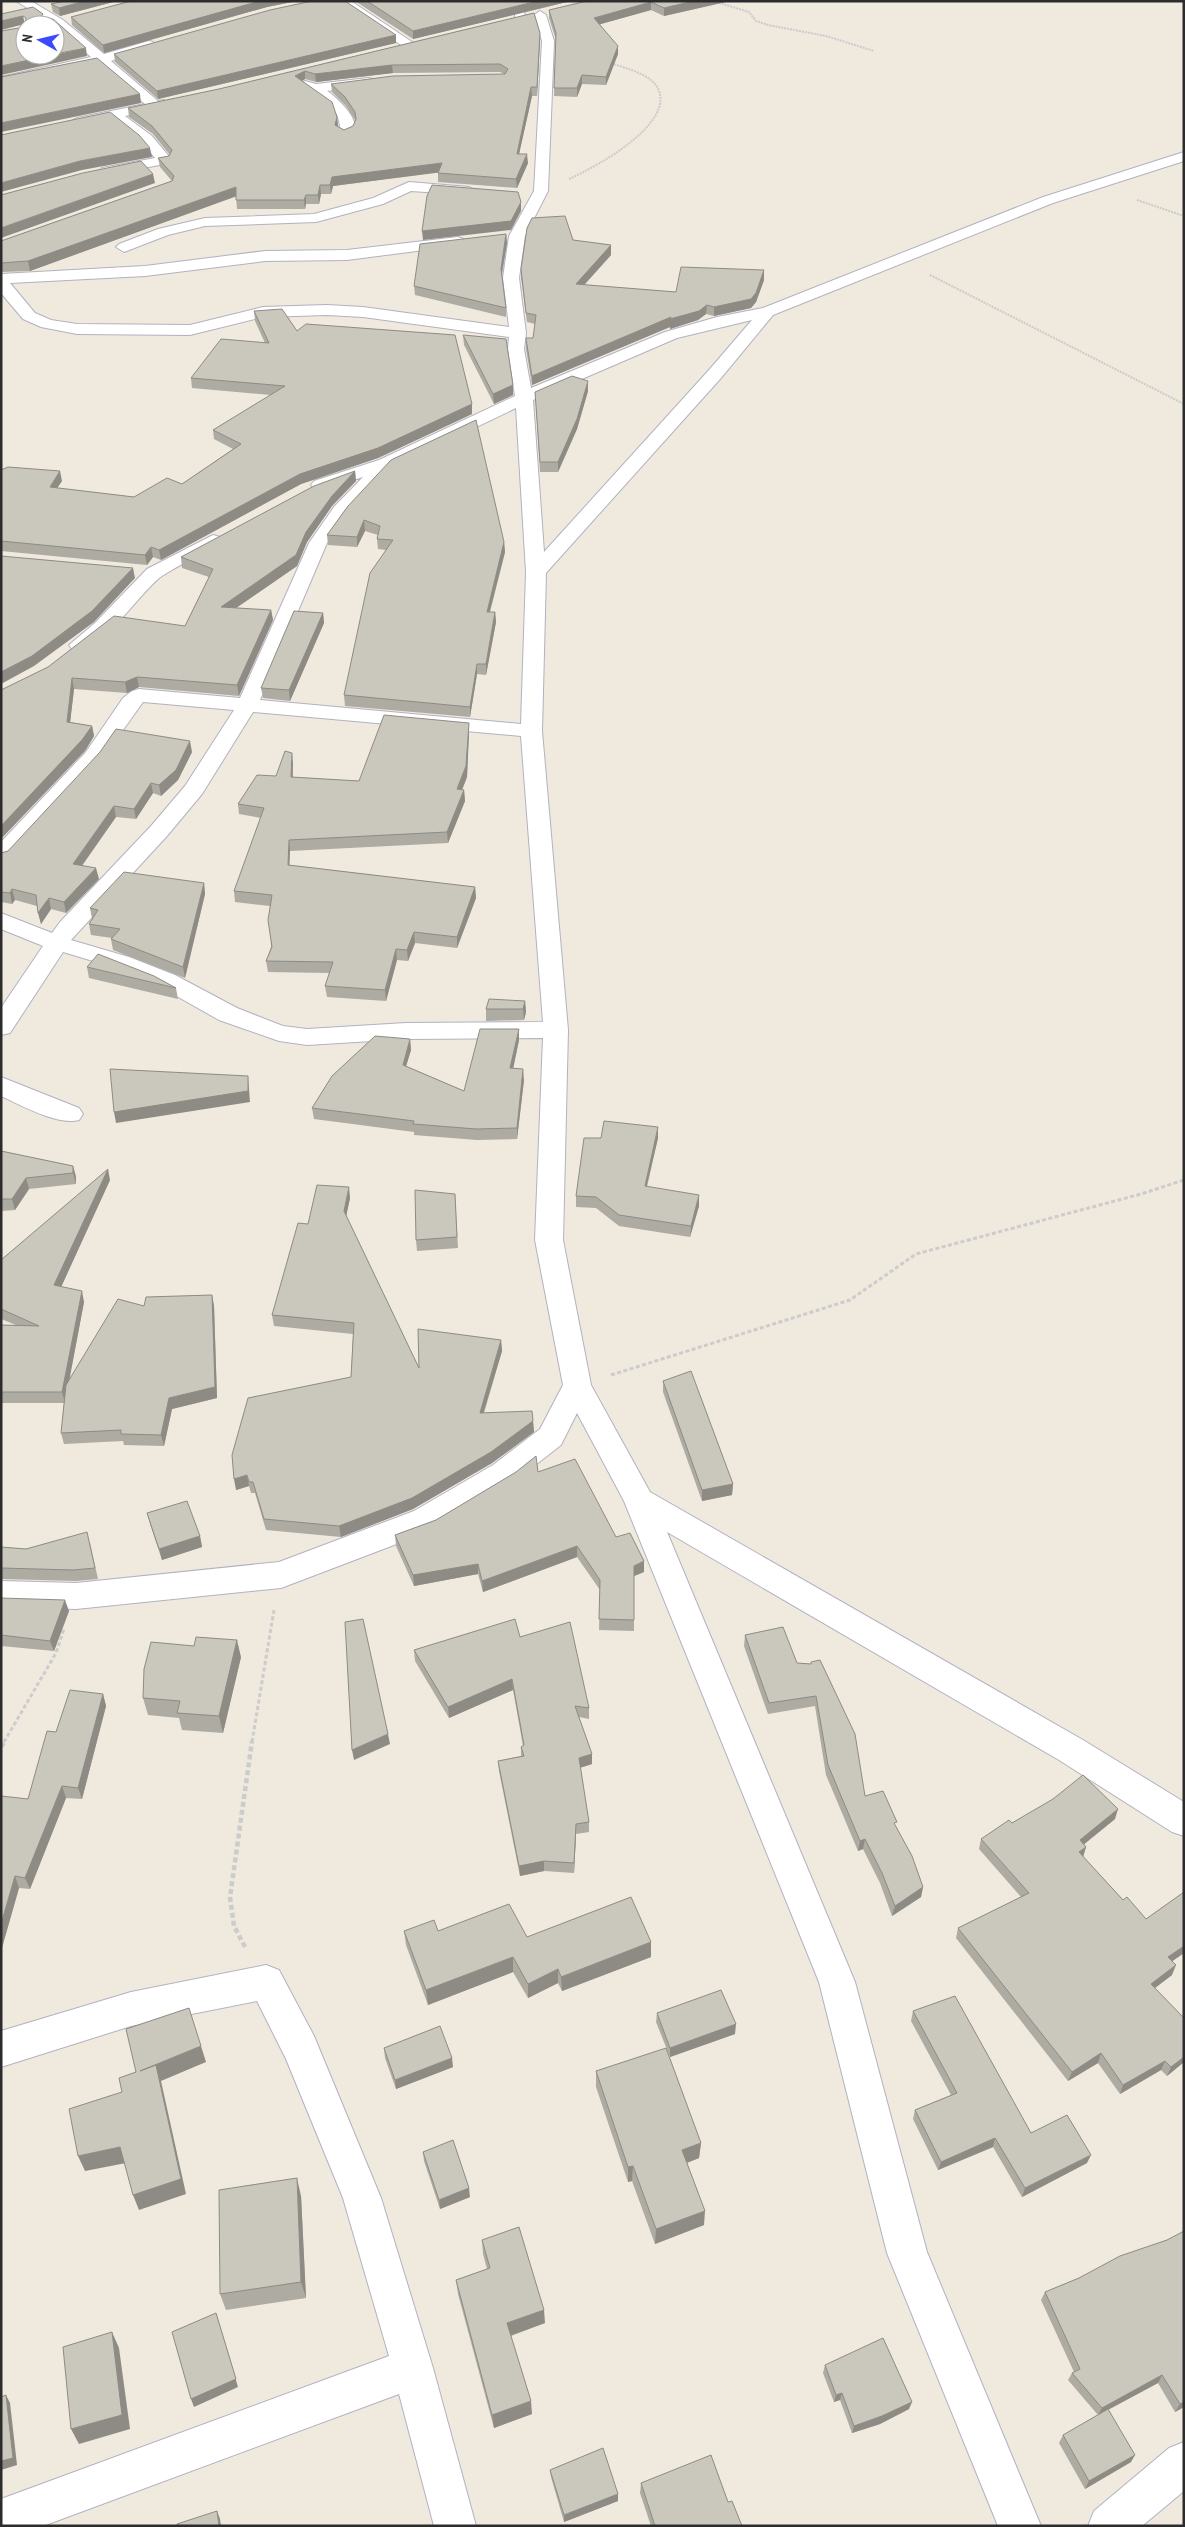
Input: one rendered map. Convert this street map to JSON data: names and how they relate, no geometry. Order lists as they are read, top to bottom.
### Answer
{
  "north": "left"
}
